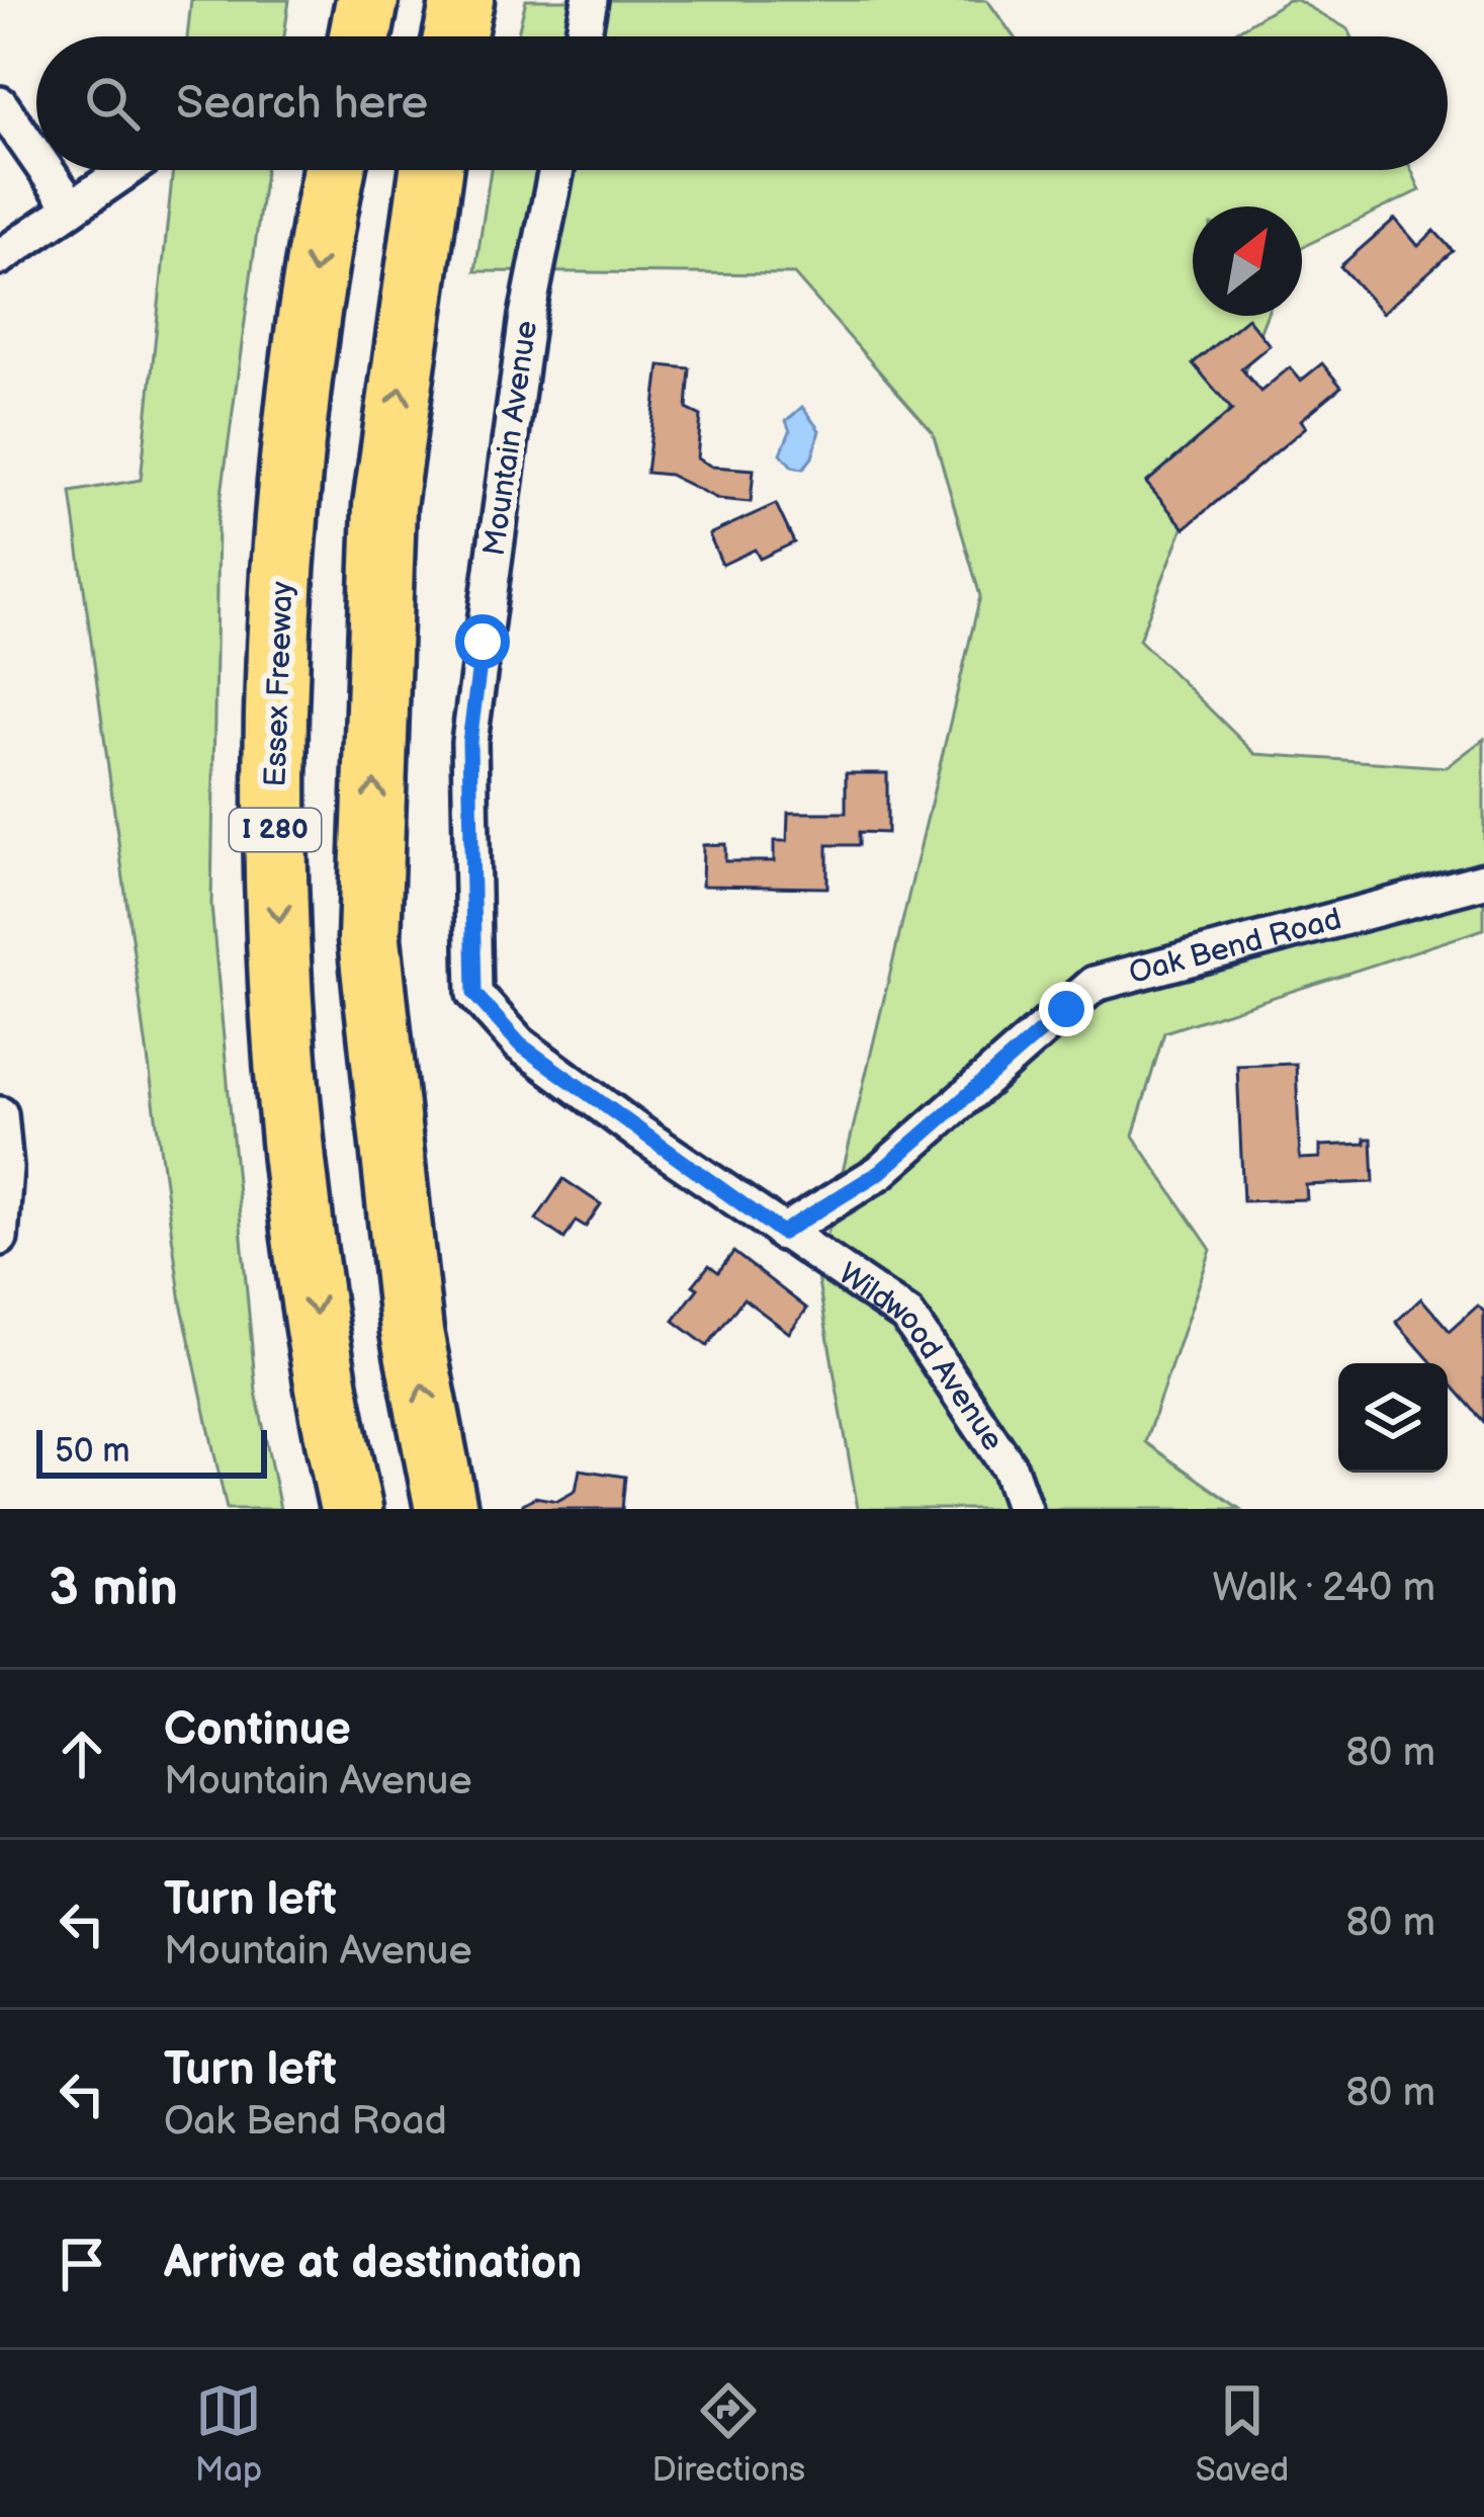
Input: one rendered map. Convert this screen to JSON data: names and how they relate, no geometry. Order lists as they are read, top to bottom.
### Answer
{
  "streets": {
    "highway": ["Essex Freeway", "I 280"],
    "street": ["Mountain Avenue", "Oak Bend Road", "Wildwood Avenue"]
  },
  "crossings": [
    ["Mountain Avenue", "Oak Bend Road"],
    ["Mountain Avenue", "Wildwood Avenue"],
    ["Oak Bend Road", "Wildwood Avenue"]
  ],
  "scale_bar": "50 m",
  "north": "top right",
  "page": {
    "search": "Search here",
    "scale": "50 m",
    "heading": ["3 min", "Walk · 240 m"],
    "list": [
      ["Continue", "Mountain Avenue", "80 m"],
      ["Turn left", "Mountain Avenue", "80 m"],
      ["Turn left", "Oak Bend Road", "80 m"],
      "Arrive at destination"
    ],
    "nav": ["Map", "Directions", "Saved"]
  }
}
